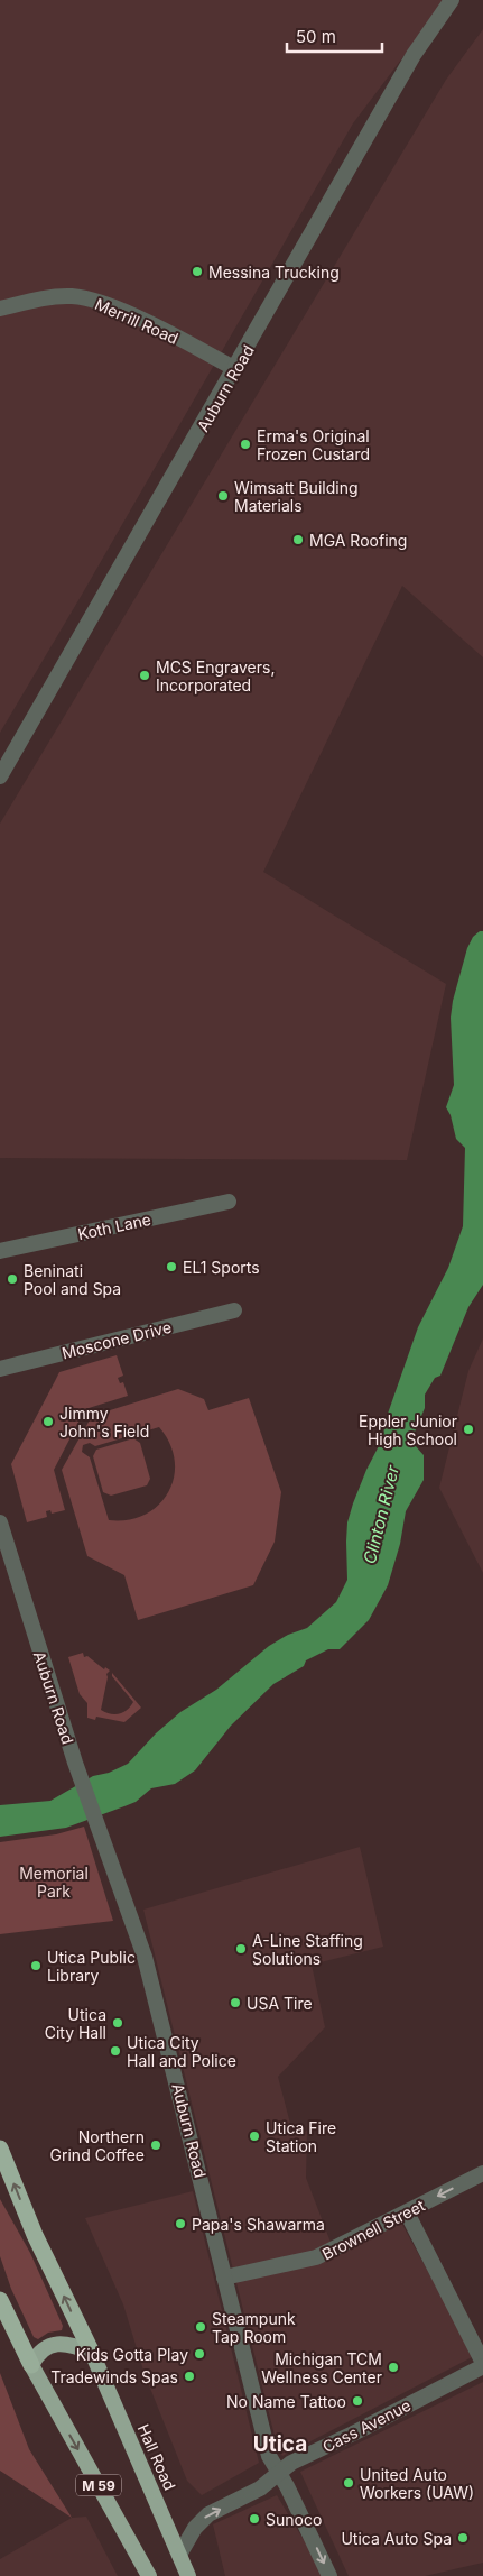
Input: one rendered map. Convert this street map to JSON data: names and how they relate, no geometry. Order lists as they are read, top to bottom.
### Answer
{
  "streets": {
    "highway": ["Hall Road", "M 59"],
    "street": [
      "Merrill Road",
      "Auburn Road",
      "Koth Lane",
      "Moscone Drive",
      "Brownell Street",
      "Cass Avenue"
    ]
  },
  "crossings": [
    ["Merrill Road", "Auburn Road"],
    ["Auburn Road", "Brownell Street"],
    ["Auburn Road", "Cass Avenue"],
    ["Cass Avenue", "Hall Road"],
    ["Hall Road", "M 59"]
  ],
  "districts": ["Utica"],
  "water": ["Clinton River"],
  "parks": ["Memorial Park"],
  "places": [
    "Messina Trucking",
    "Erma's Original Frozen Custard",
    "Wimsatt Building Materials",
    "MGA Roofing",
    "MCS Engravers, Incorporated",
    "EL1 Sports",
    "Beninati Pool and Spa",
    "Jimmy John's Field",
    "Eppler Junior High School",
    "A-Line Staffing Solutions",
    "Utica Public Library",
    "USA Tire",
    "Utica City Hall",
    "Utica City Hall and Police",
    "Utica Fire Station",
    "Northern Grind Coffee",
    "Papa's Shawarma",
    "Steampunk Tap Room",
    "Kids Gotta Play",
    "Michigan TCM Wellness Center",
    "Tradewinds Spas",
    "No Name Tattoo",
    "United Auto Workers (UAW)",
    "Sunoco",
    "Utica Auto Spa"
  ],
  "scale_bar": "50 m"
}
